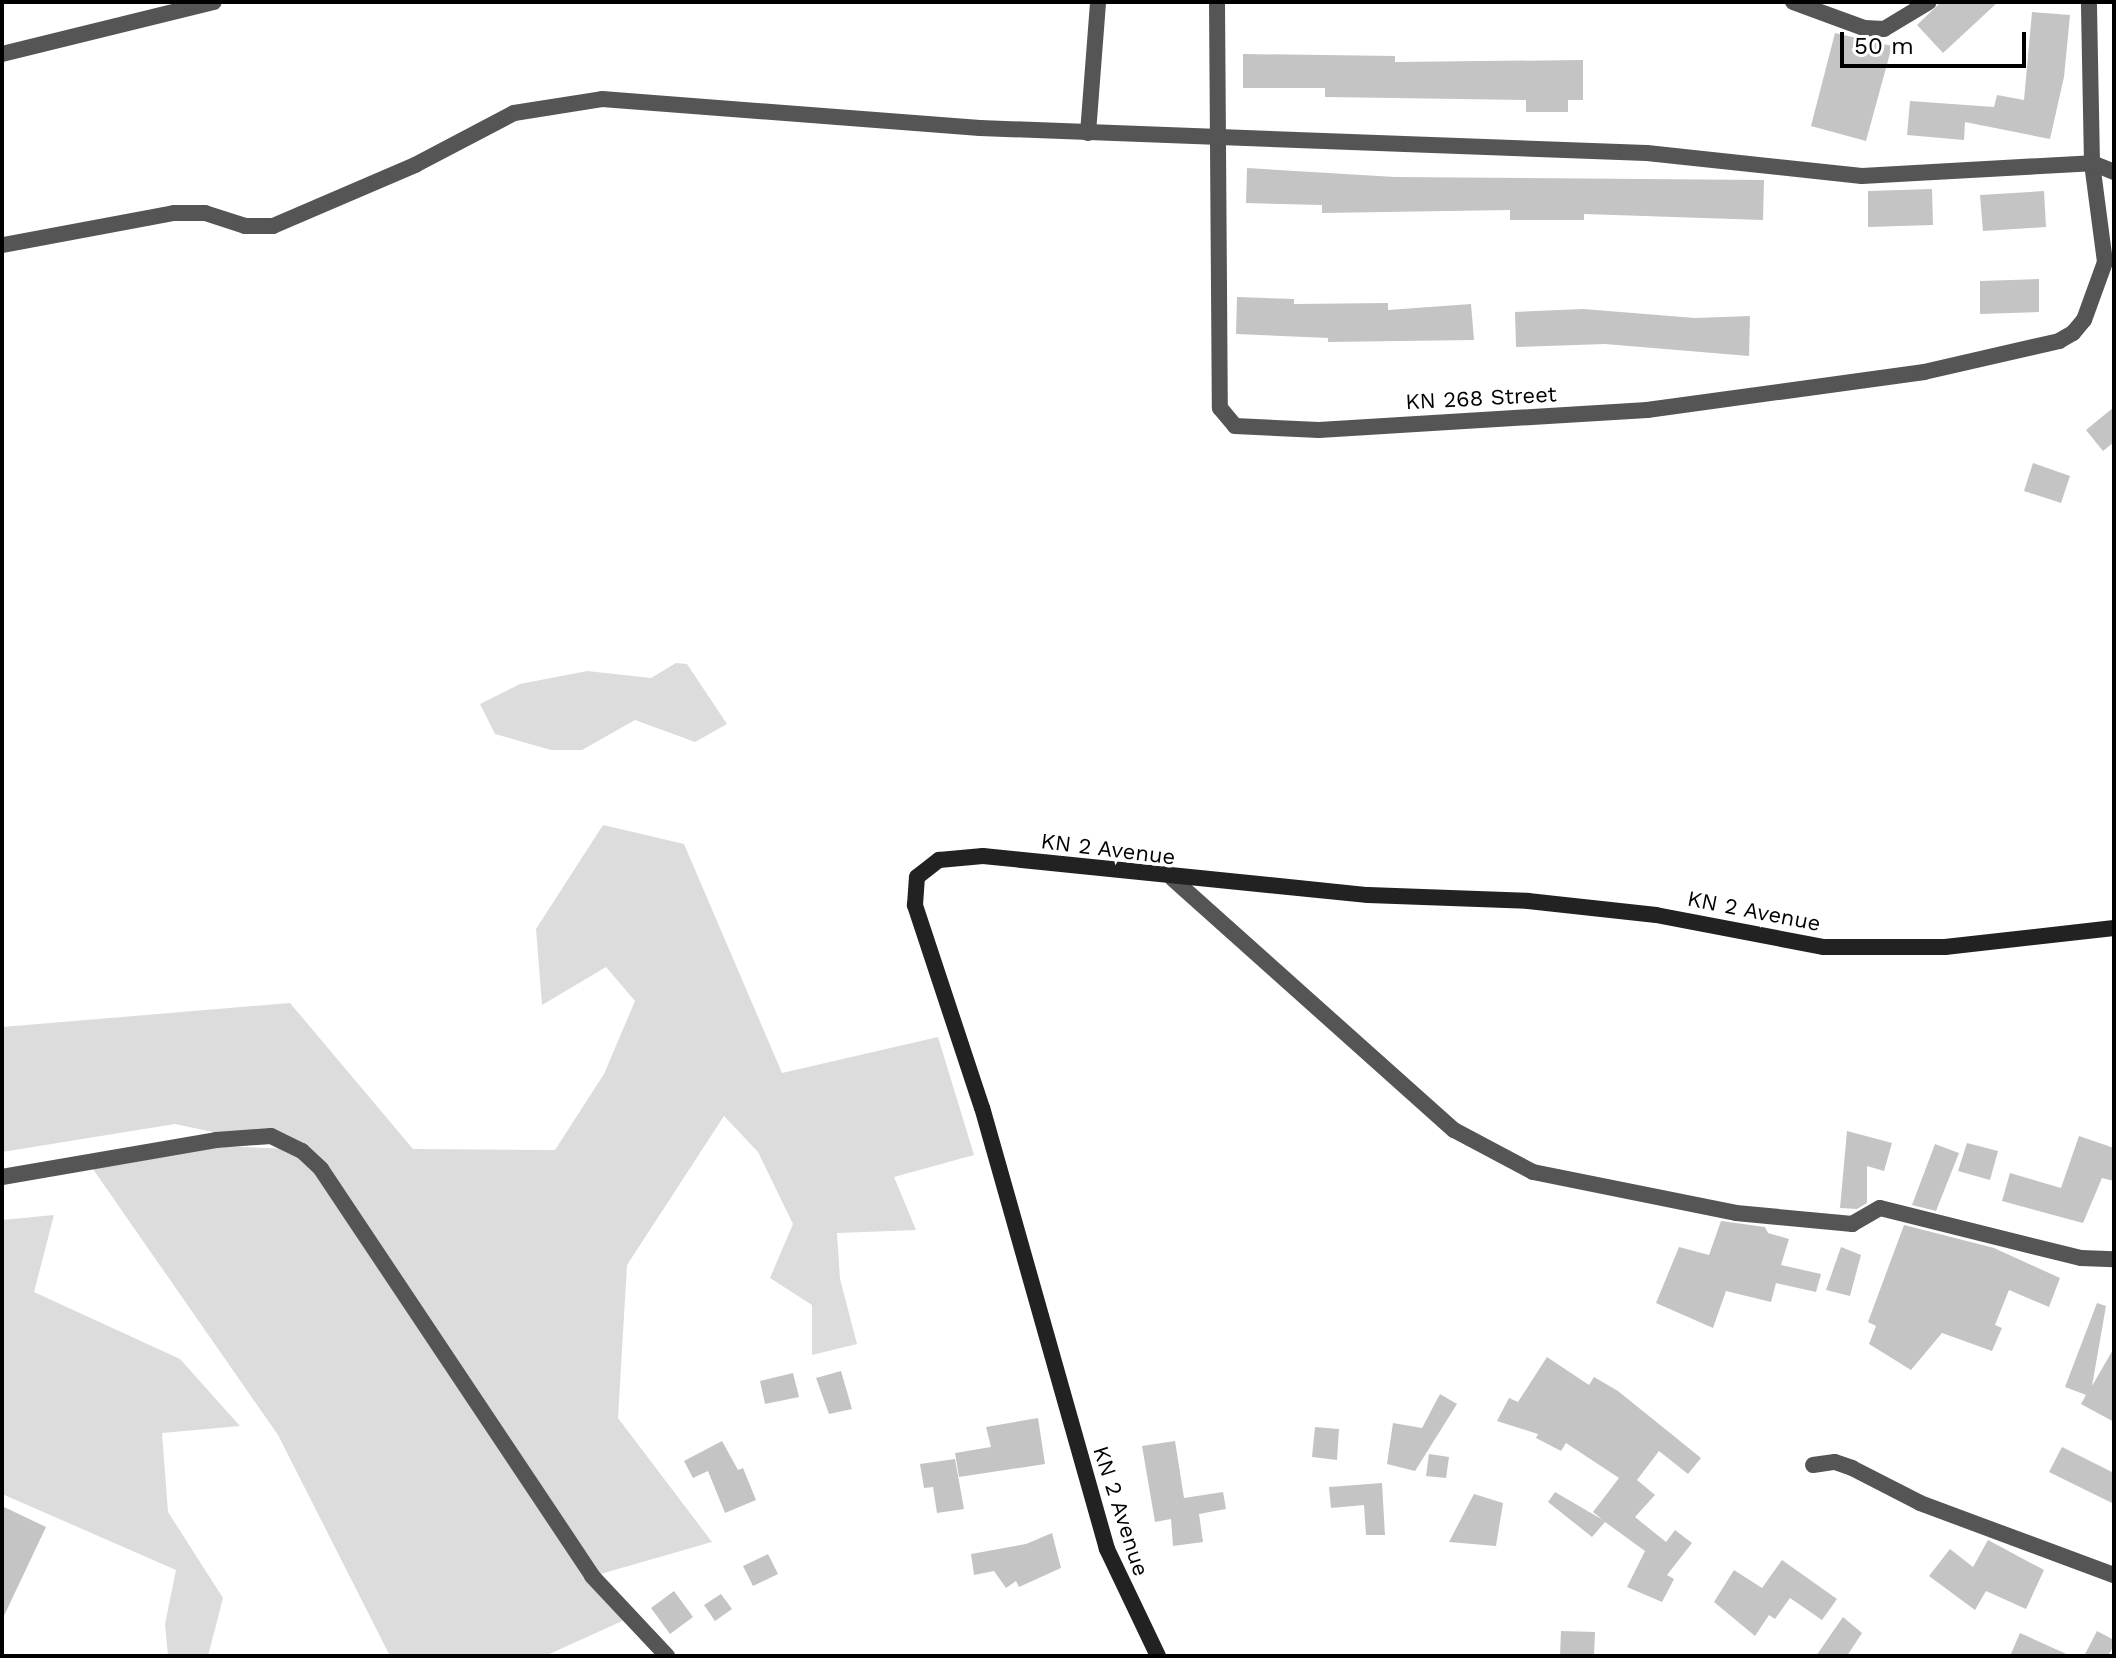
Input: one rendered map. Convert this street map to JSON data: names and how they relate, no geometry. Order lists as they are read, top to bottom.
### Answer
{
  "streets": {
    "main road": ["KN 2 Avenue"],
    "street": ["KN 268 Street"]
  },
  "scale_bar": "50 m"
}
